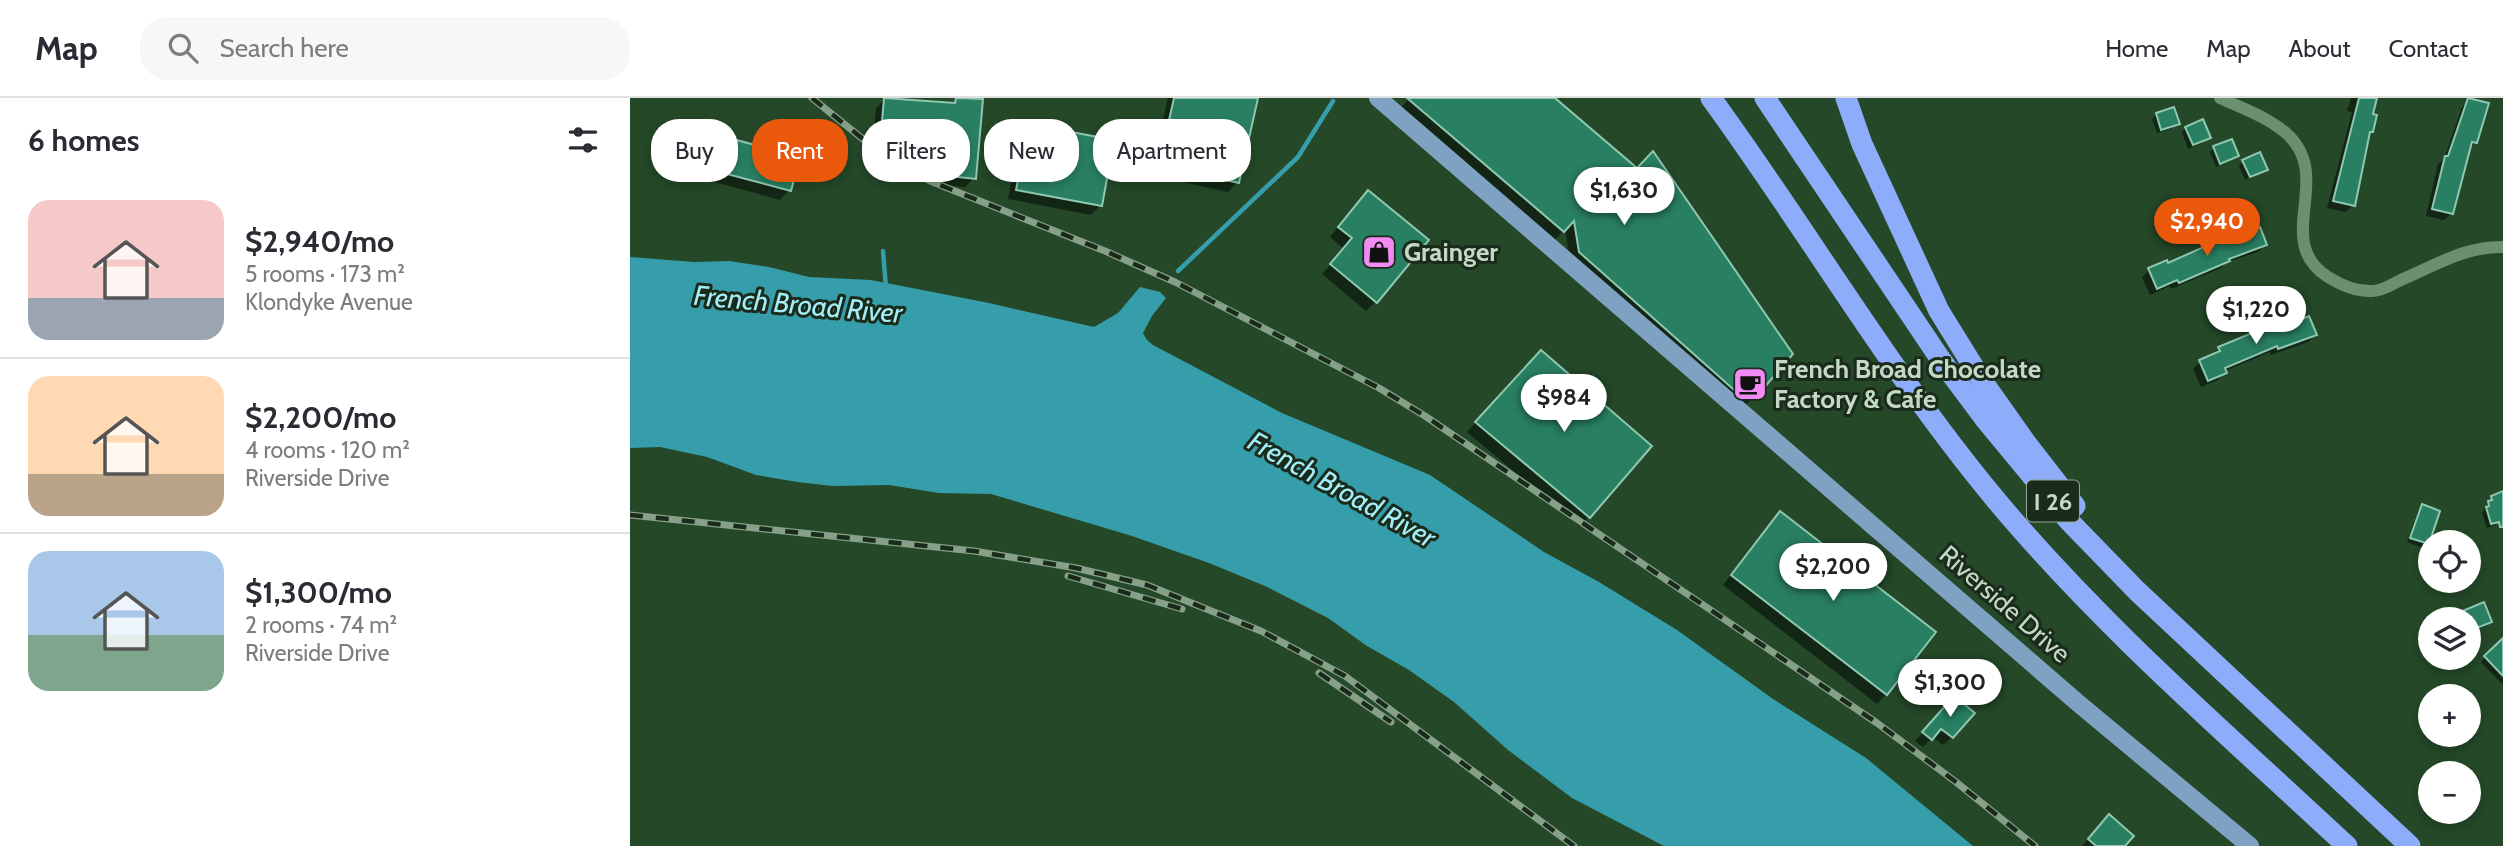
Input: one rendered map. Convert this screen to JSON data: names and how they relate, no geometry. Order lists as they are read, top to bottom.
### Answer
{
  "streets": {
    "highway": ["I 26"],
    "main road": ["Riverside Drive"]
  },
  "water": ["French Broad River"],
  "places": {
    "shop": ["Grainger"],
    "cafe": ["French Broad Chocolate Factory & Cafe"]
  },
  "page": {
    "header": "Map",
    "search": "Search here",
    "nav": [
      "Home",
      "Map",
      "About",
      "Contact"
    ],
    "heading": "6 homes",
    "chip": [
      "Buy",
      "Rent",
      "Filters",
      "New",
      "Apartment"
    ],
    "price": [
      "$1,630",
      "$2,940",
      "$1,220",
      "$984",
      "$2,200",
      "$1,300"
    ],
    "list": [
      {
        "name": "$2,940/mo",
        "note": "5 rooms · 173 m² · Klondyke Avenue"
      },
      {
        "name": "$2,200/mo",
        "note": "4 rooms · 120 m² · Riverside Drive"
      },
      {
        "name": "$1,300/mo",
        "note": "2 rooms · 74 m² · Riverside Drive"
      }
    ],
    "map_buttons": ["+", "−"]
  }
}
